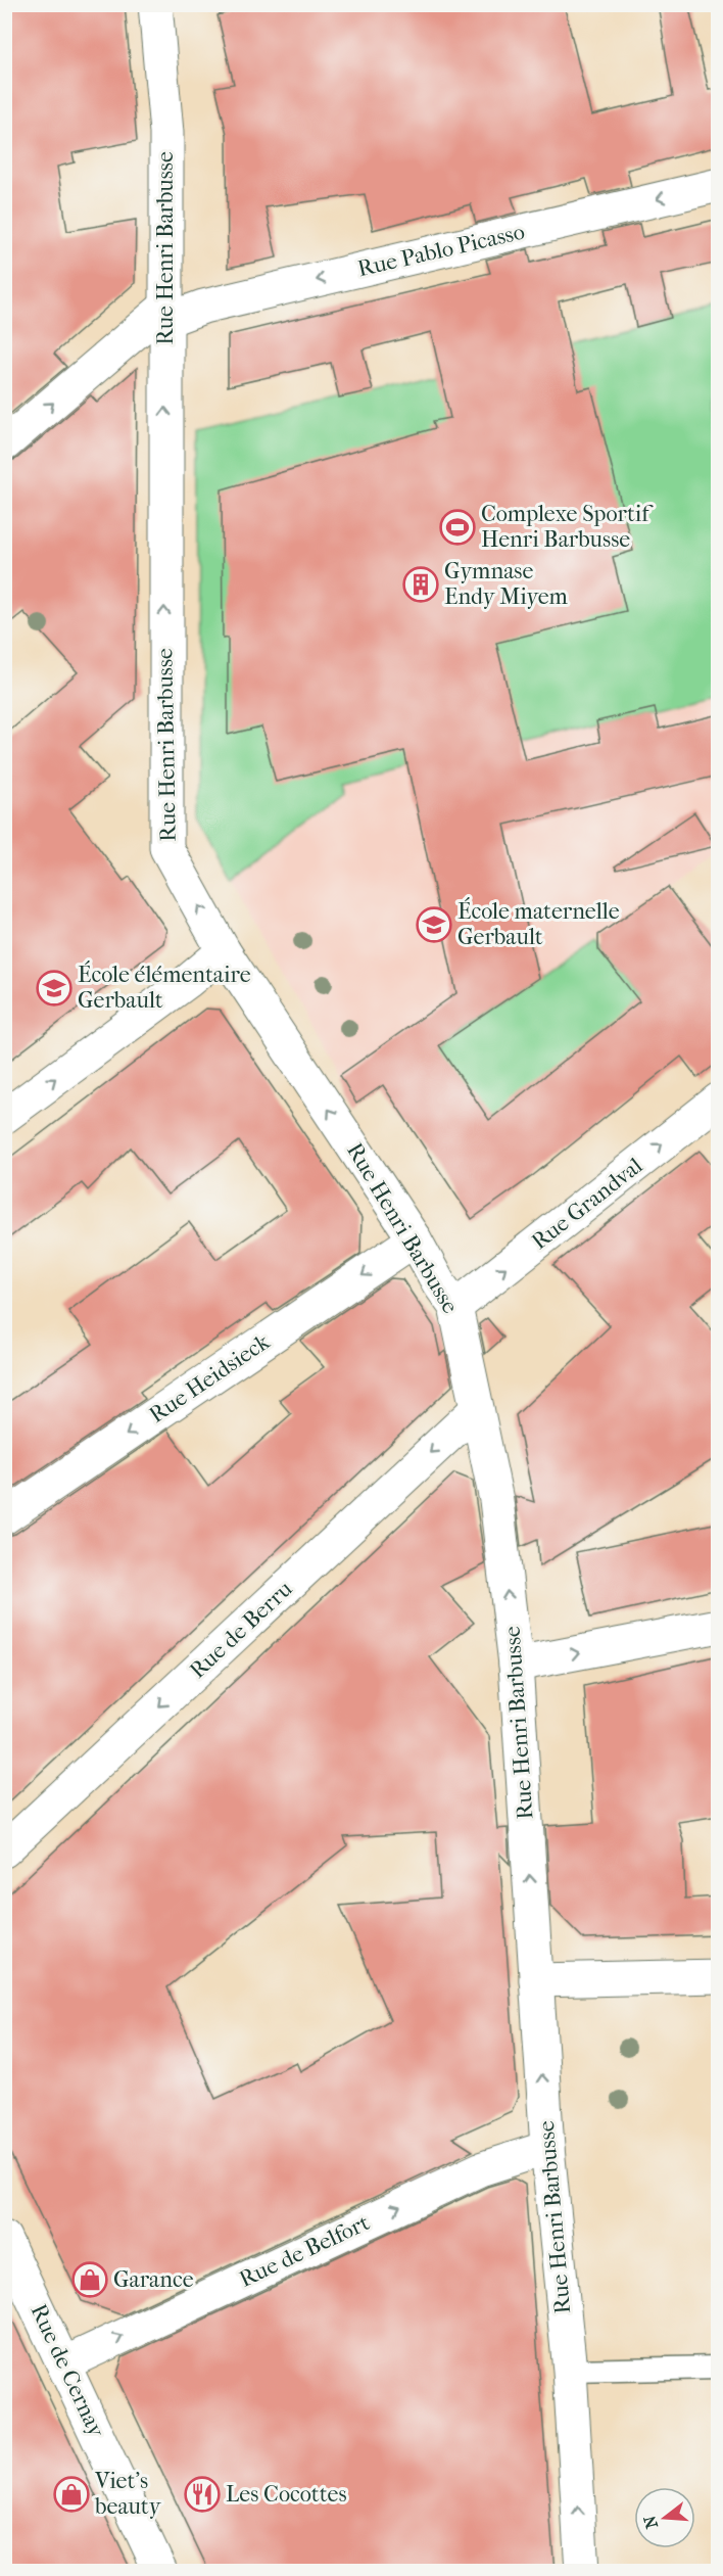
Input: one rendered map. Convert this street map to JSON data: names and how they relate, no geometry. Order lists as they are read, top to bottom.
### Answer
{
  "streets": {
    "street": [
      "Rue Henri Barbusse",
      "Rue Pablo Picasso",
      "Rue Grandval",
      "Rue Heidsieck",
      "Rue de Berru",
      "Rue de Belfort",
      "Rue de Cernay"
    ]
  },
  "crossings": [
    ["Rue Henri Barbusse", "Rue Pablo Picasso"],
    ["Rue Henri Barbusse", "Rue Grandval"],
    ["Rue Henri Barbusse", "Rue Heidsieck"],
    ["Rue Henri Barbusse", "Rue de Berru"],
    ["Rue Henri Barbusse", "Rue de Belfort"],
    ["Rue de Belfort", "Rue de Cernay"]
  ],
  "one_way": [
    "Rue Henri Barbusse",
    "Rue Pablo Picasso",
    "Rue Grandval",
    "Rue Heidsieck",
    "Rue de Berru",
    "Rue de Belfort"
  ],
  "places": {
    "sports": ["Complexe Sportif Henri Barbusse"],
    "building": ["Gymnase Endy Miyem"],
    "school or university": ["École maternelle Gerbault", "École élémentaire Gerbault"],
    "shop": ["Garance", "Viet's beauty"],
    "restaurant": ["Les Cocottes"]
  },
  "north": "left"
}
